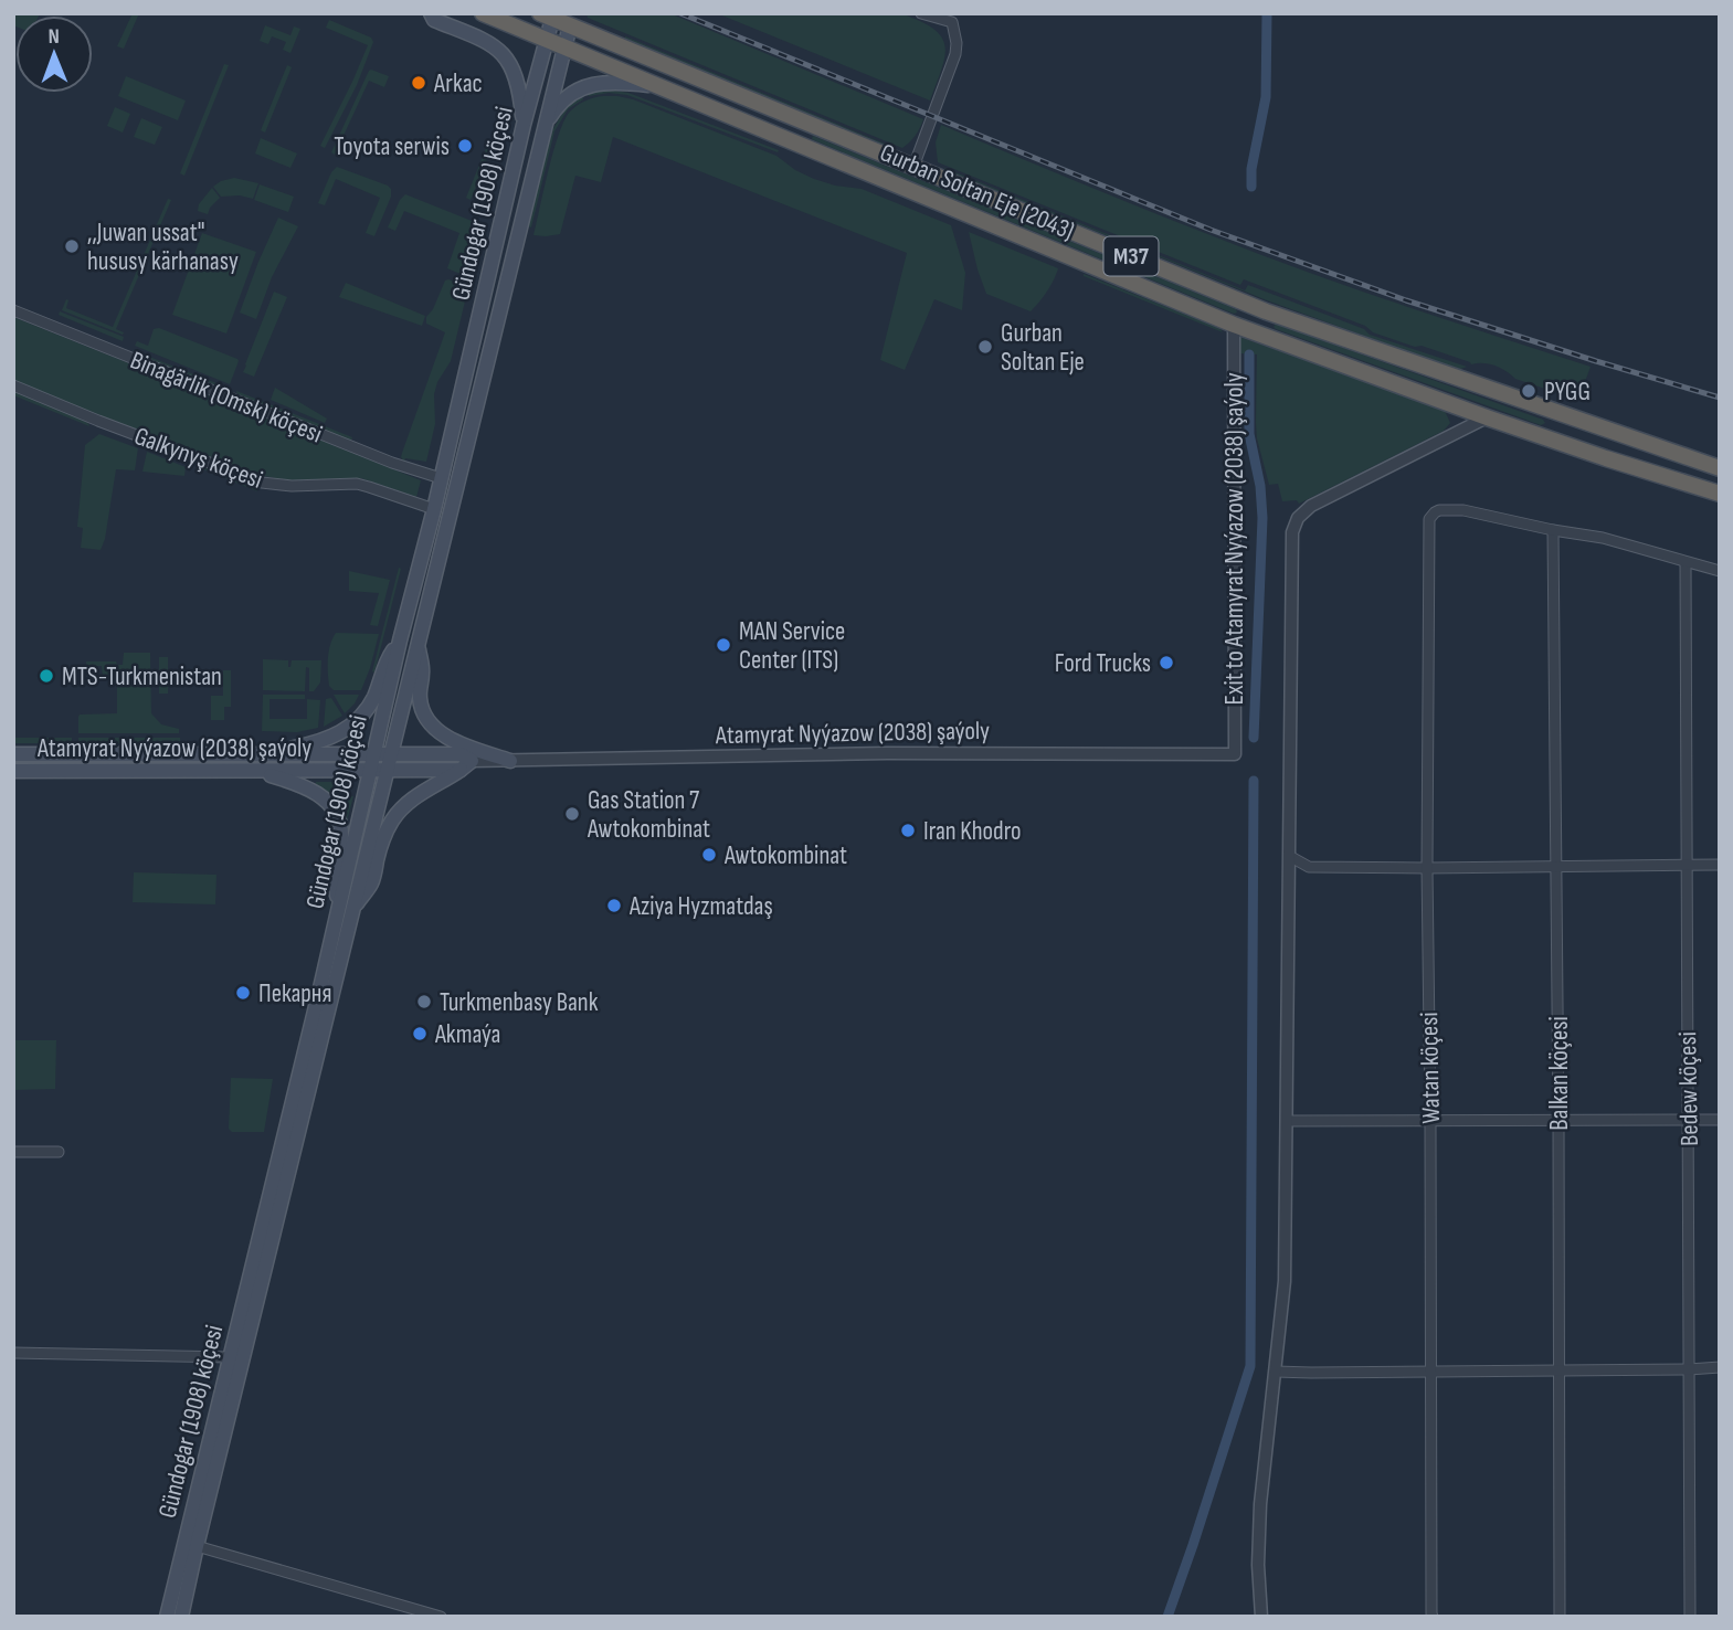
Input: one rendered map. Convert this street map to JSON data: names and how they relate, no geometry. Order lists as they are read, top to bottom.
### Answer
{
  "streets": {
    "highway": ["Gurban Soltan Eje (2043)", "M37"],
    "main road": ["Gündogar (1908) köçesi", "Atamyrat Nyýazow (2038) şaýoly"],
    "street": [
      "Binagärlik (Omsk) köçesi",
      "Galkynyş köçesi",
      "Exit to Atamyrat Nyýazow (2038) şaýoly",
      "Watan köçesi",
      "Balkan köçesi",
      "Bedew köçesi"
    ]
  },
  "crossings": [
    ["Gurban Soltan Eje (2043)", "Gündogar (1908) köçesi"],
    ["Gurban Soltan Eje (2043)", "Exit to Atamyrat Nyýazow (2038) şaýoly"],
    ["Gündogar (1908) köçesi", "Binagärlik (Omsk) köçesi"],
    ["Gündogar (1908) köçesi", "Galkynyş köçesi"],
    ["Gündogar (1908) köçesi", "Atamyrat Nyýazow (2038) şaýoly"],
    ["Exit to Atamyrat Nyýazow (2038) şaýoly", "Atamyrat Nyýazow (2038) şaýoly"],
    ["Watan köçesi", "Balkan köçesi"]
  ],
  "places": [
    "Arkac",
    "Toyota serwis",
    ",,Juwan ussat\" hususy kärhanasy",
    "Gurban Soltan Eje",
    "PYGG",
    "MAN Service Center (ITS)",
    "Ford Trucks",
    "MTS-Turkmenistan",
    "Gas Station 7 Awtokombinat",
    "Iran Khodro",
    "Awtokombinat",
    "Aziya Hyzmatdaş",
    "Пекарня",
    "Turkmenbasy Bank",
    "Аkmaýa"
  ],
  "north": "top"
}
